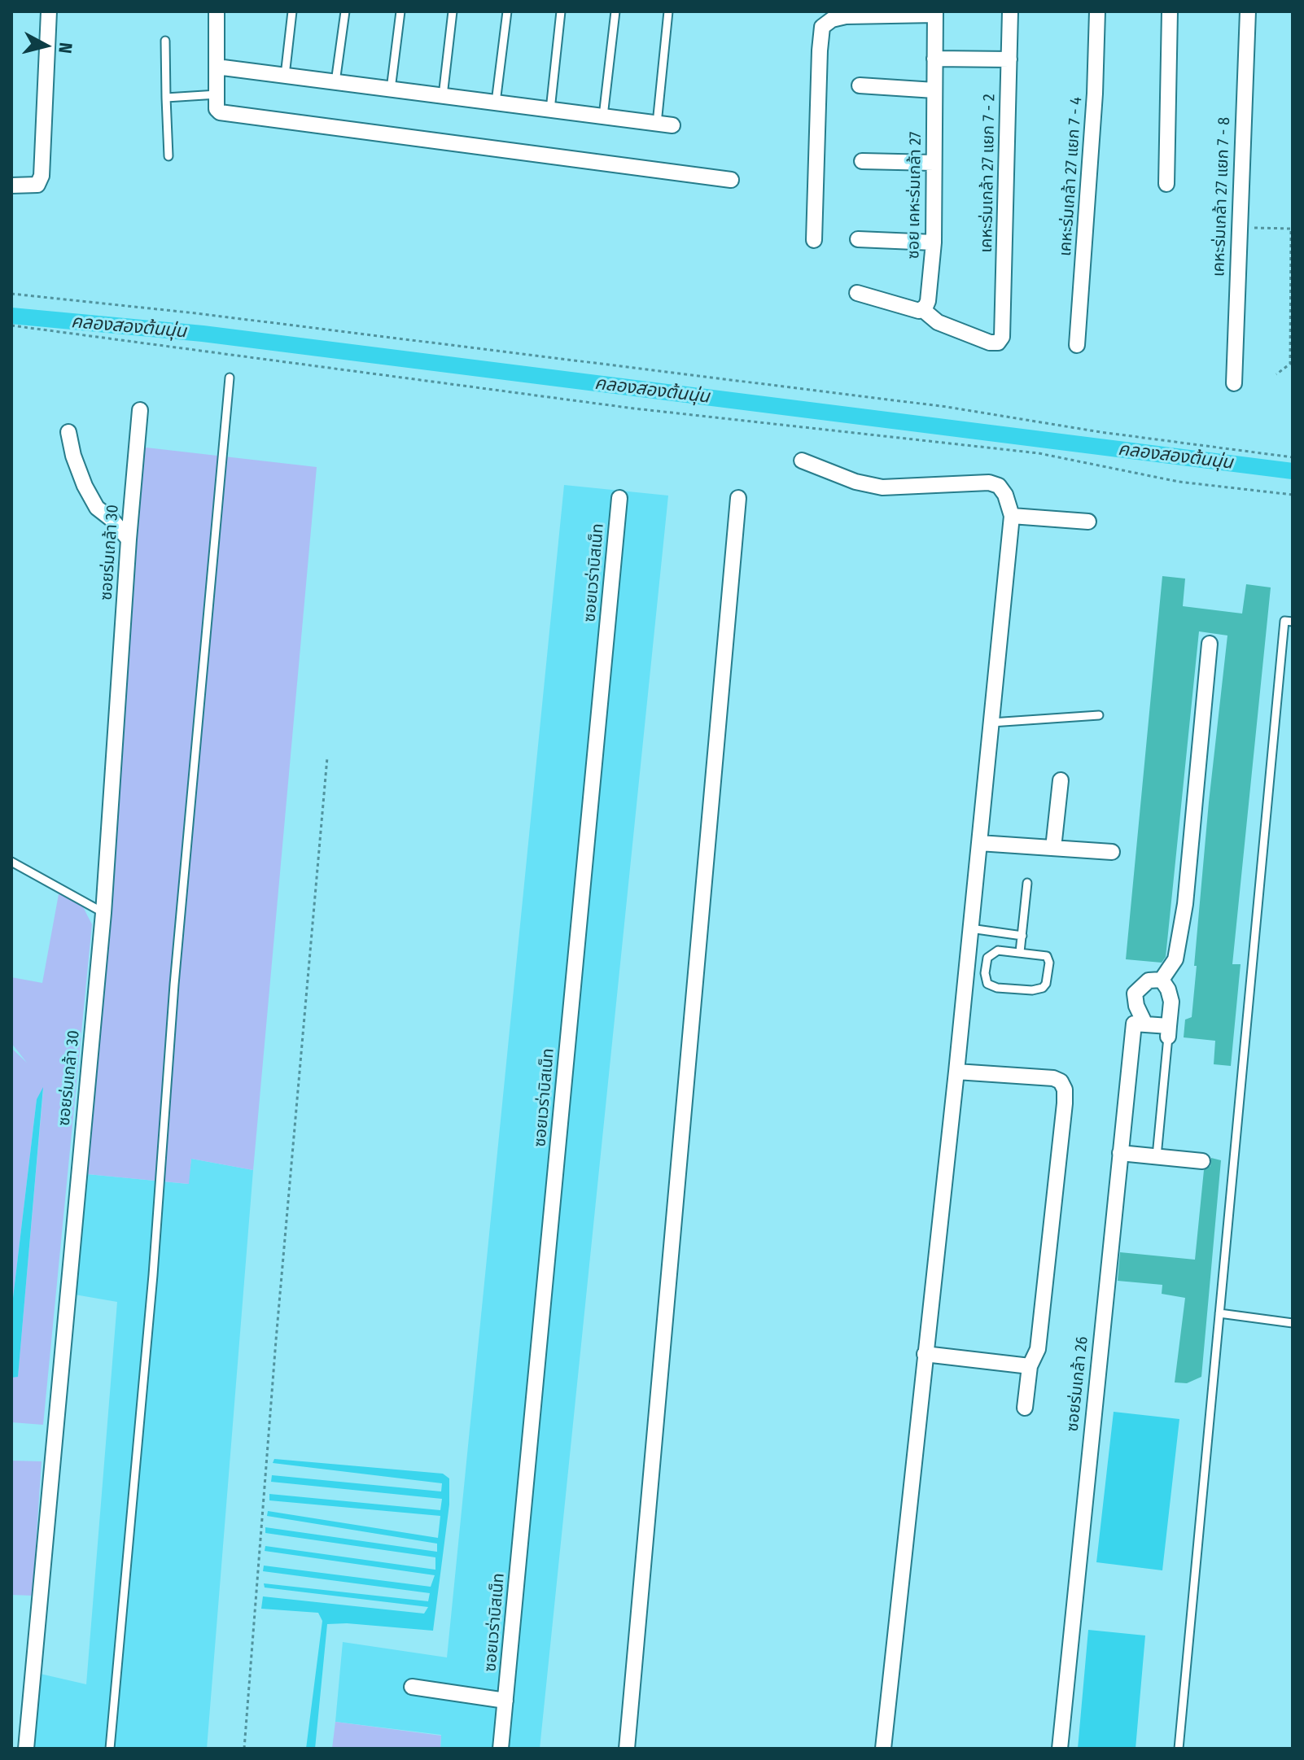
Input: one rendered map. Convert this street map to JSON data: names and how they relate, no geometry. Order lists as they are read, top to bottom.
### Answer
{
  "streets": {
    "street": [
      "เคหะร่มเกล้า 27 แยก 7 - 2",
      "เคหะร่มเกล้า 27 แยก 7 - 4",
      "ซอย เคหะร่มเกล้า 27",
      "เคหะร่มเกล้า 27 แยก 7 - 8",
      "ซอยร่มเกล้า 30",
      "ซอยเวร่าบิสเน็ท",
      "ซอยร่มเกล้า 26"
    ]
  },
  "crossings": [
    ["เคหะร่มเกล้า 27 แยก 7 - 2", "ซอย เคหะร่มเกล้า 27"]
  ],
  "water": ["คลองสองต้นนุ่น"],
  "north": "right"
}
